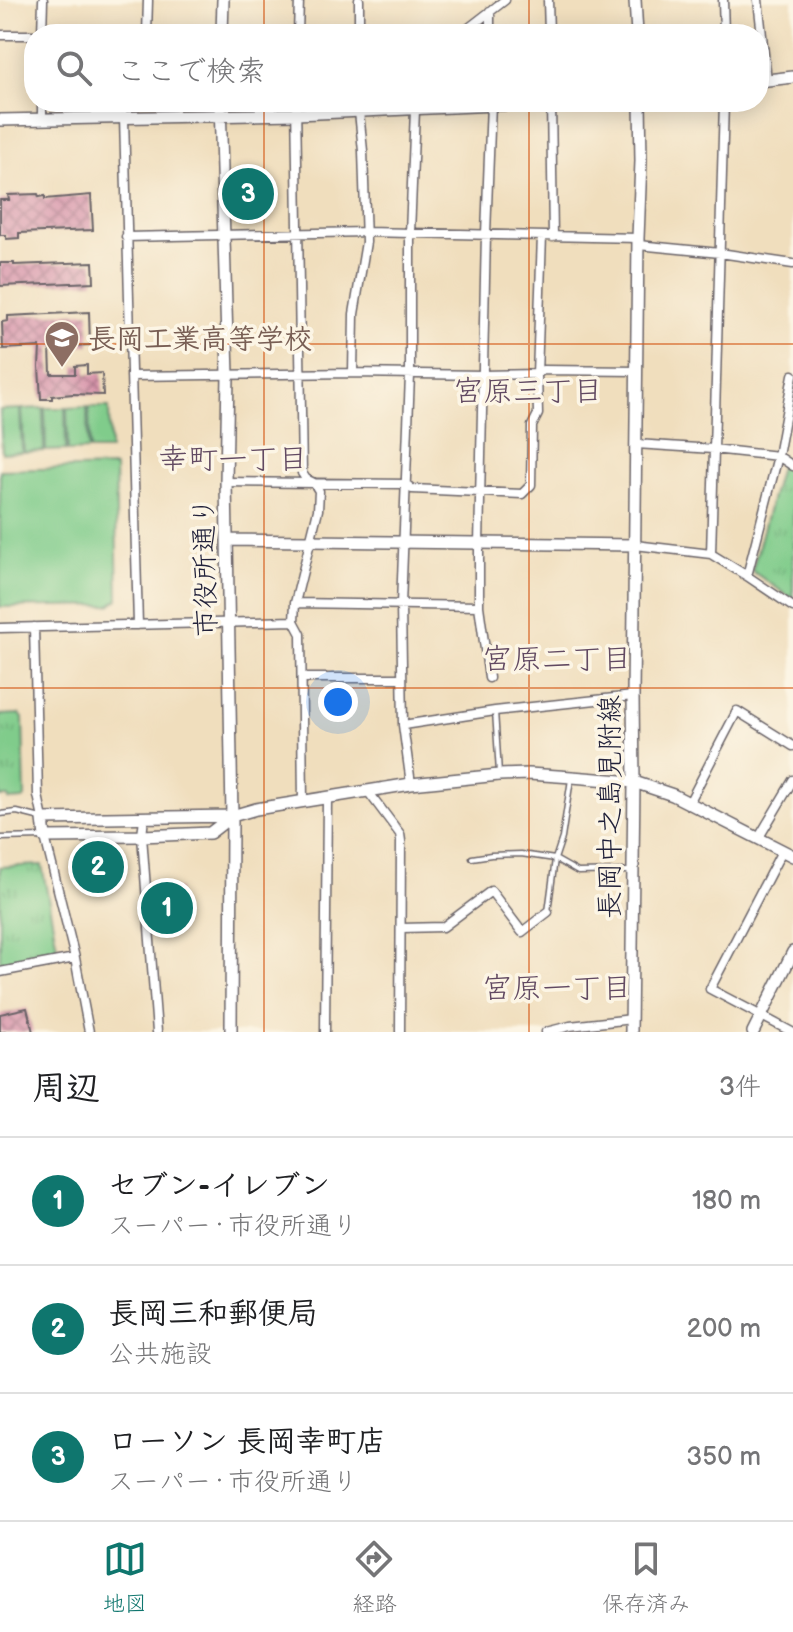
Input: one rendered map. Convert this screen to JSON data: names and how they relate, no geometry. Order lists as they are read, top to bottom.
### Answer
{
  "streets": {
    "street": ["市役所通り", "長岡中之島見附線"]
  },
  "districts": [
    "宮原三丁目",
    "幸町一丁目",
    "宮原二丁目",
    "宮原一丁目"
  ],
  "places": {
    "school or university": ["長岡工業高等学校"]
  },
  "page": {
    "search": "ここで検索",
    "pins": ["3", "2", "1"],
    "heading": ["周辺", "3件"],
    "list": [
      {
        "mark": "1",
        "name": "セブン-イレブン",
        "note": "スーパー · 市役所通り",
        "value": "180 m"
      },
      {
        "mark": "2",
        "name": "長岡三和郵便局",
        "note": "公共施設",
        "value": "200 m"
      },
      {
        "mark": "3",
        "name": "ローソン 長岡幸町店",
        "note": "スーパー · 市役所通り",
        "value": "350 m"
      }
    ],
    "nav": ["地図", "経路", "保存済み"]
  }
}
